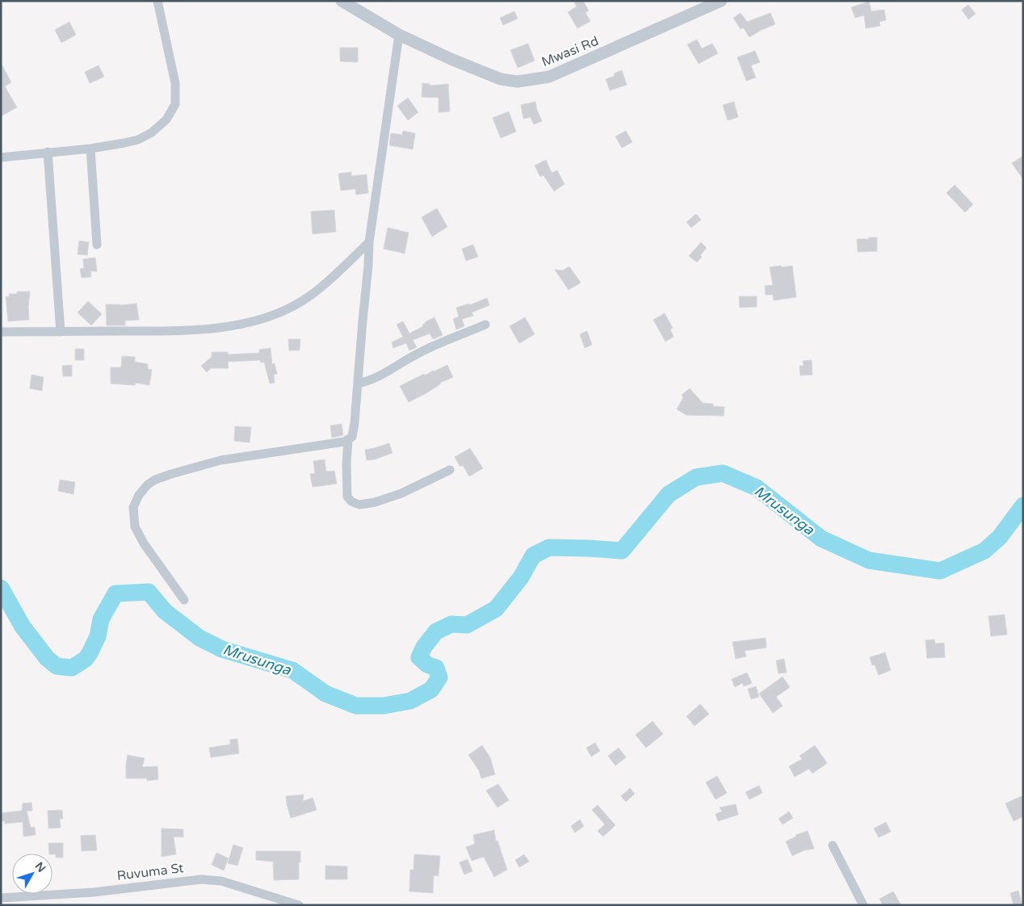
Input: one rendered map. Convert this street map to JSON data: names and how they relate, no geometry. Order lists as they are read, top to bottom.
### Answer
{
  "streets": {
    "street": ["Mwasi Rd", "Ruvuma St"]
  },
  "water": ["Mrusunga"],
  "north": "top right"
}
